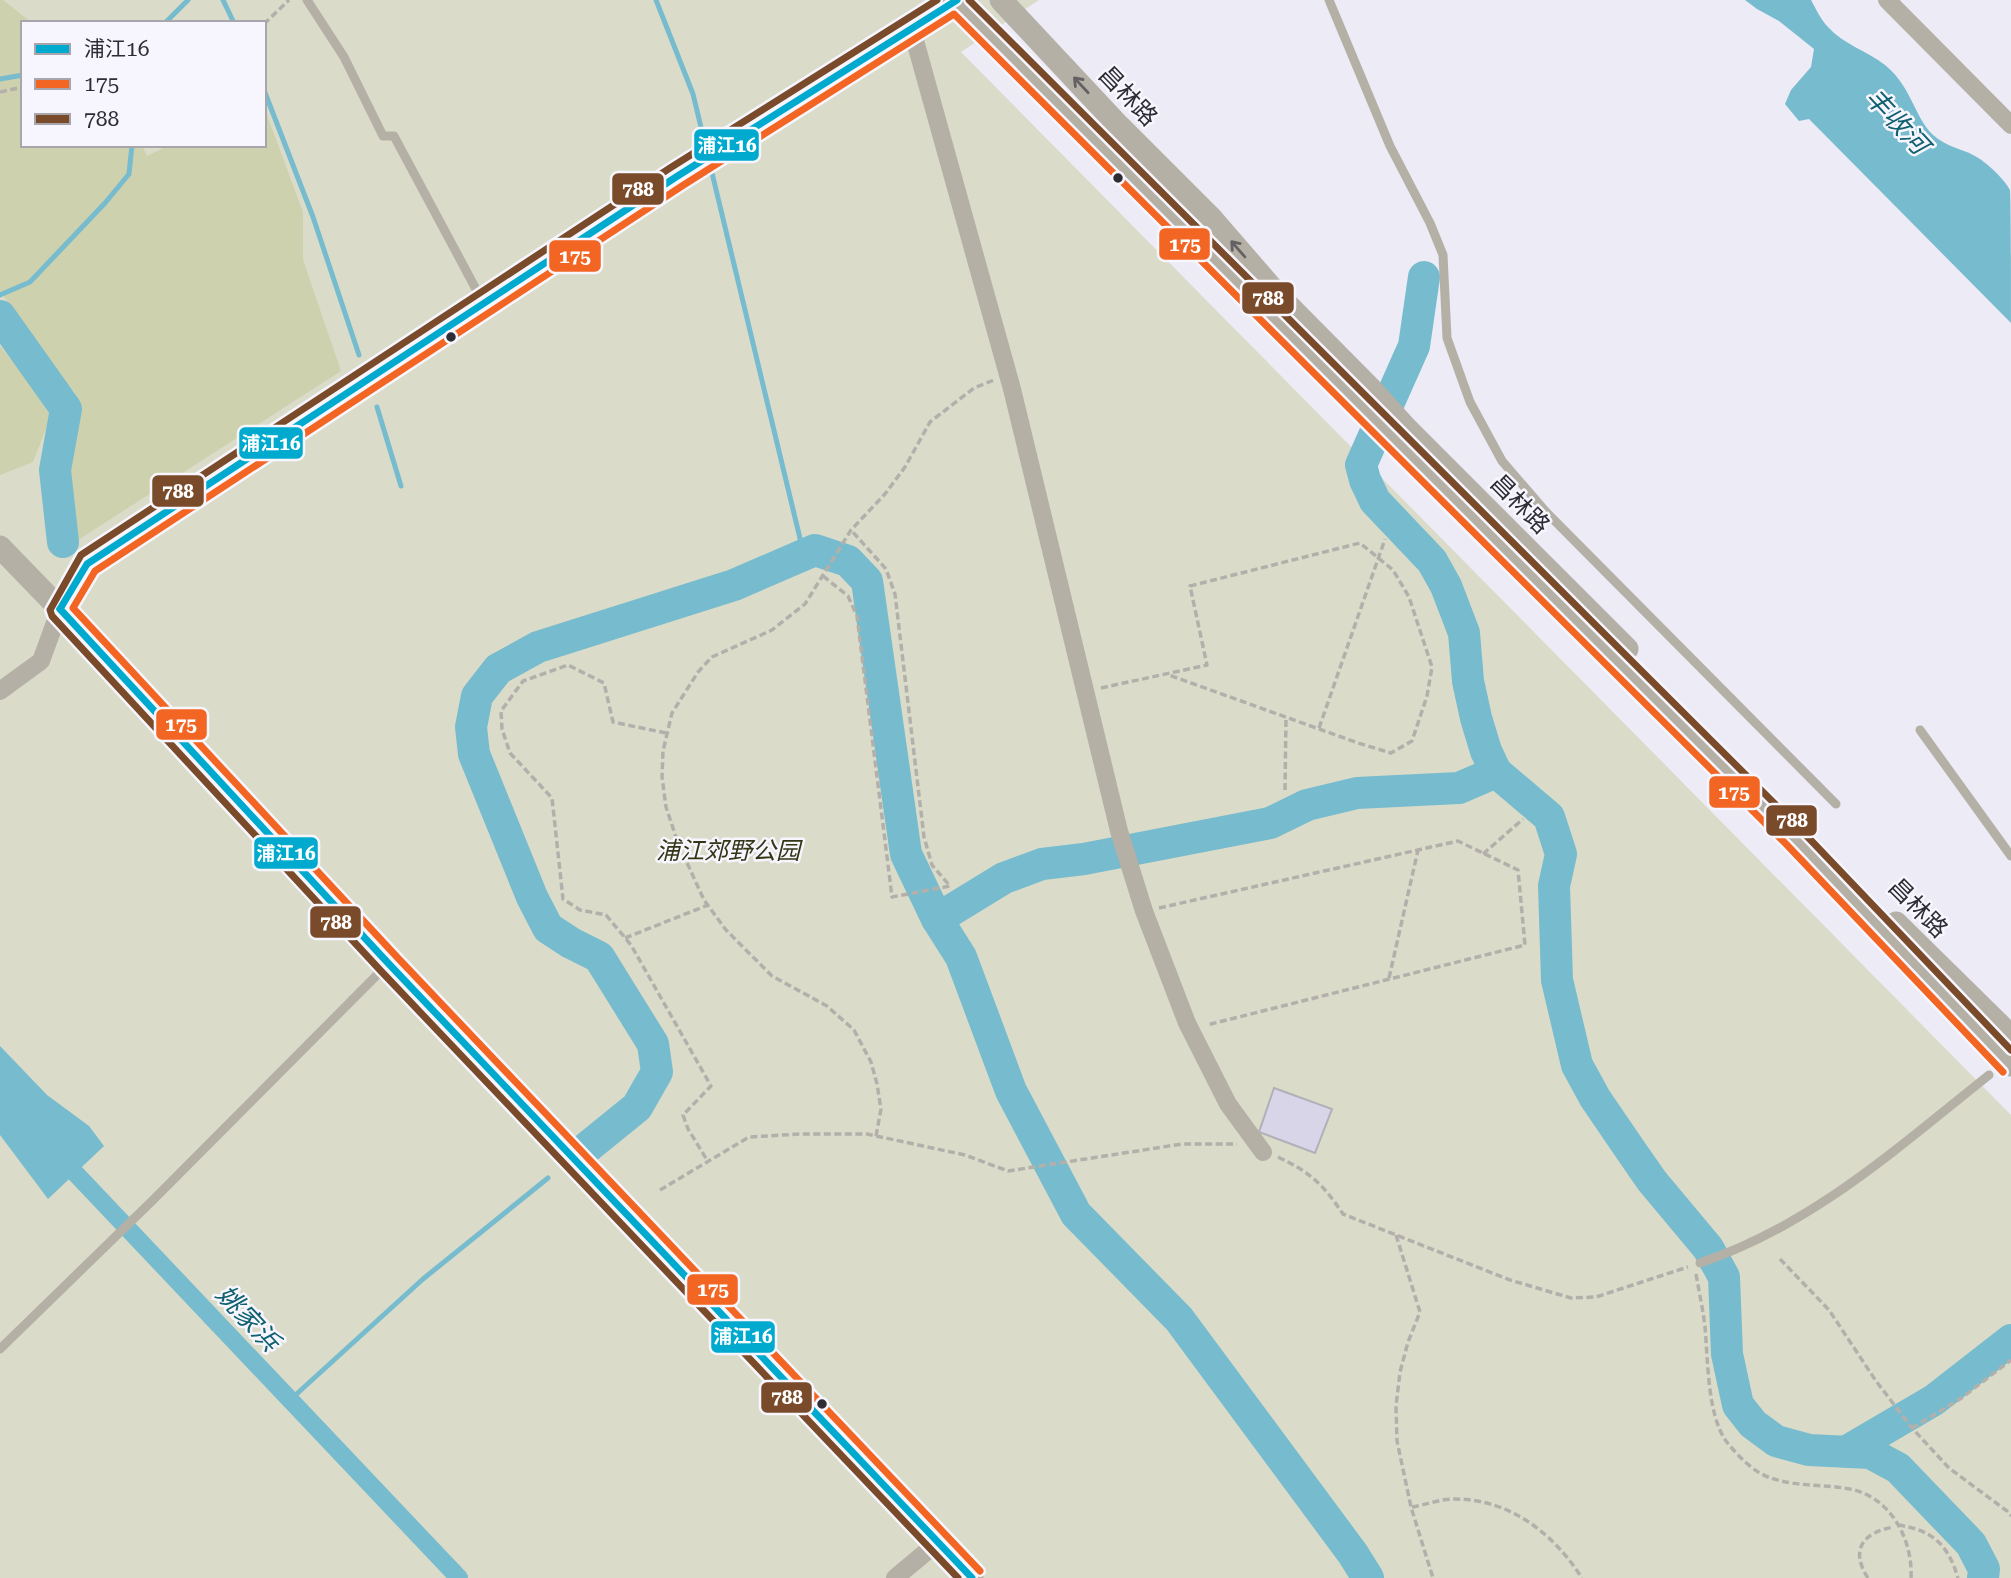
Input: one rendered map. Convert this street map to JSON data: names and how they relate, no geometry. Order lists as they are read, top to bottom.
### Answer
{
  "streets": {
    "street": ["昌林路"]
  },
  "water": ["丰收河", "姚家浜"],
  "parks": ["浦江郊野公园"],
  "lines": ["transit line 浦江16", "transit line 788", "transit line 175"],
  "legend": ["浦江16", "175", "788"]
}
